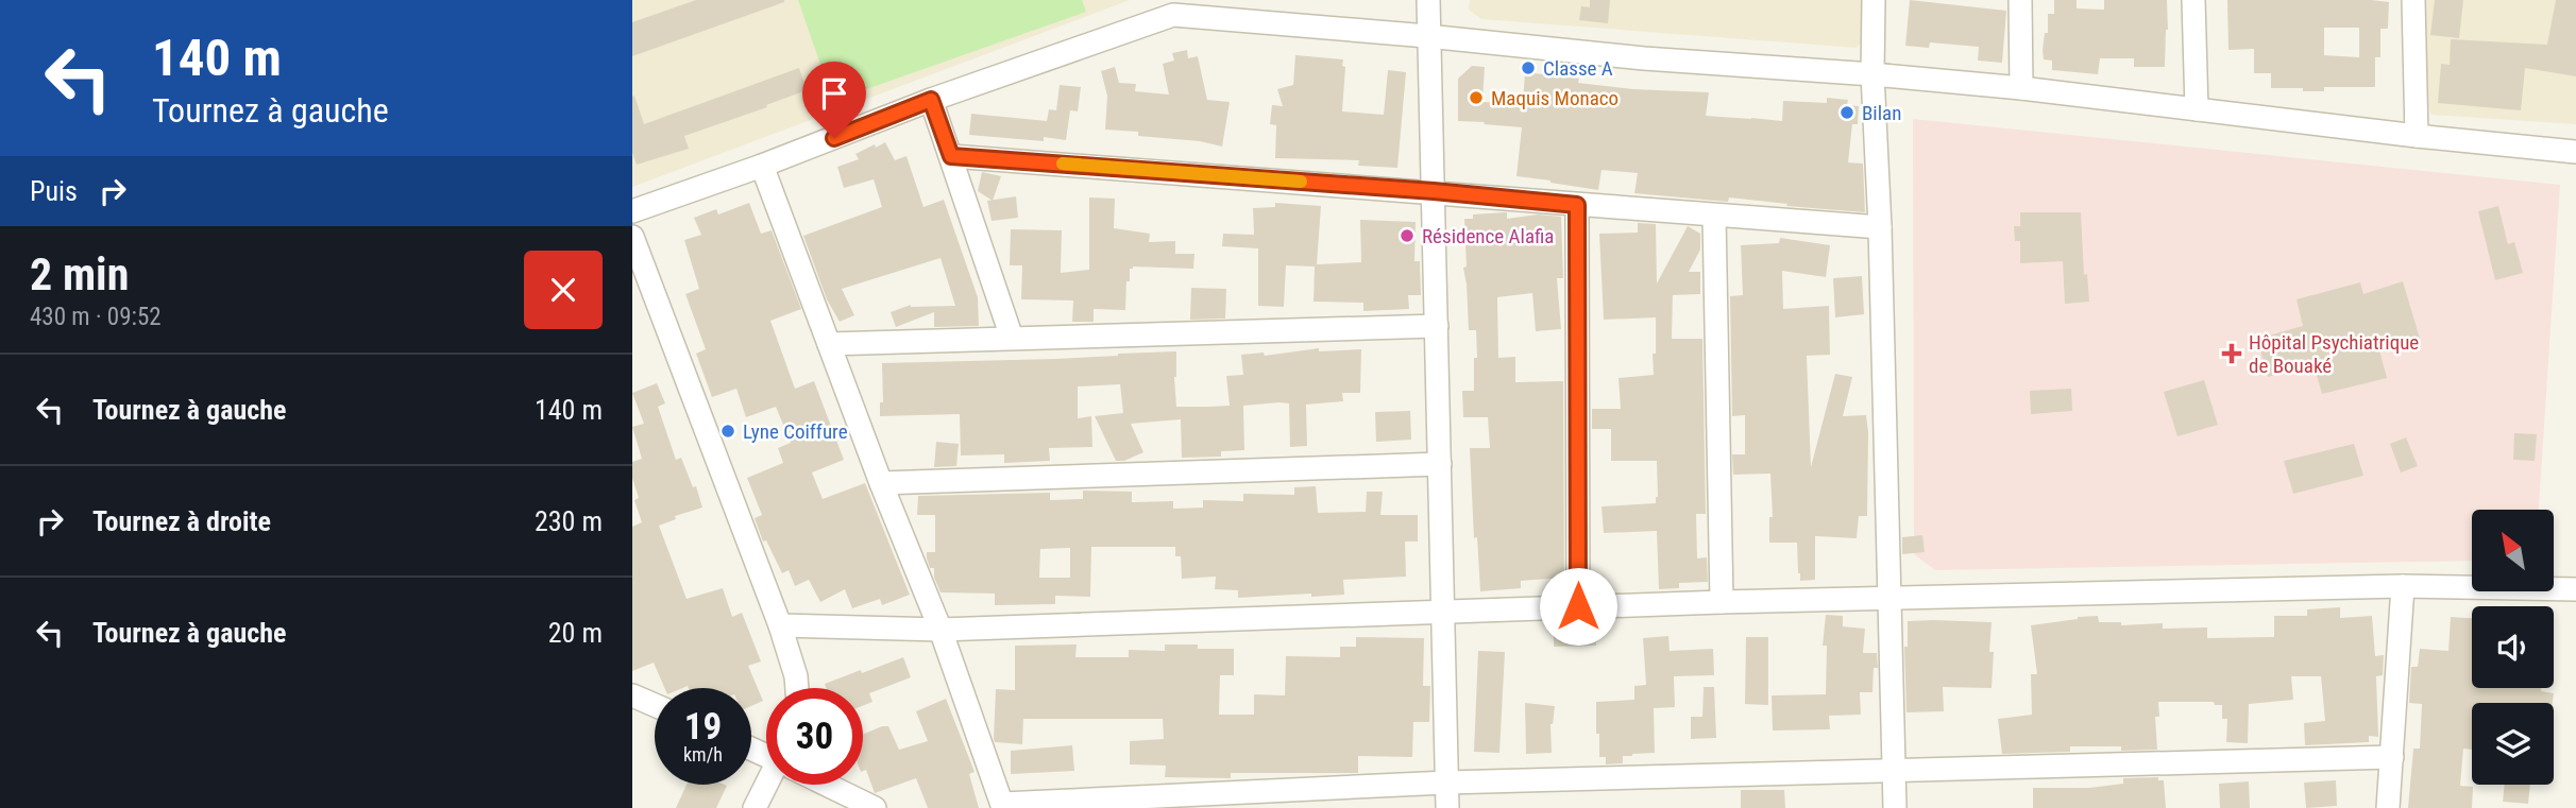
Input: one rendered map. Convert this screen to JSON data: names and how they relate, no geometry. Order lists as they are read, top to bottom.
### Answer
{
  "places": {
    "other": [
      "Classe A",
      "Maquis Monaco",
      "Bilan",
      "Résidence Alafia",
      "Lyne Coiffure"
    ],
    "health": ["Hôpital Psychiatrique de Bouaké"]
  },
  "north": "top left",
  "page": {
    "turn": ["140 m", "Tournez à gauche"],
    "then": "Puis",
    "heading": ["2 min", "430 m · 09:52"],
    "list": [
      {
        "name": "Tournez à gauche",
        "value": "140 m"
      },
      {
        "name": "Tournez à droite",
        "value": "230 m"
      },
      {
        "name": "Tournez à gauche",
        "value": "20 m"
      }
    ],
    "speed": "19 km/h",
    "limit": "30"
  }
}
